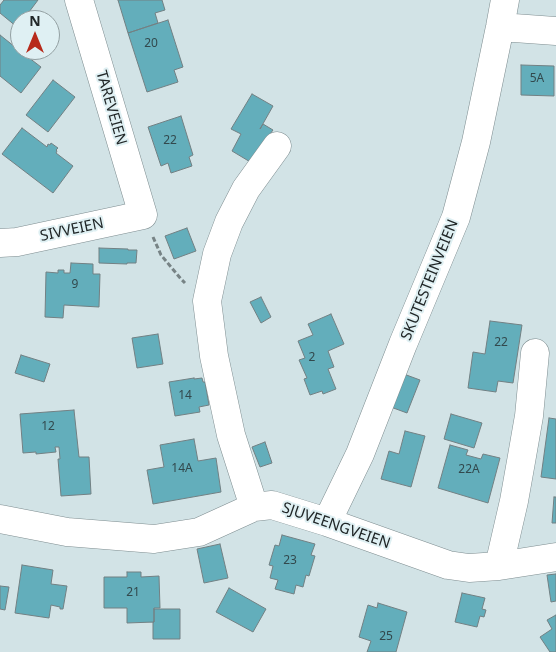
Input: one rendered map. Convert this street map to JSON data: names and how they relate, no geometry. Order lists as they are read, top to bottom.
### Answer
{
  "streets": {
    "street": [
      "TAREVEIEN",
      "SIVVEIEN",
      "SKUTESTEINVEIEN",
      "SJUVEENGVEIEN"
    ]
  },
  "crossings": [
    ["TAREVEIEN", "SIVVEIEN"],
    ["SKUTESTEINVEIEN", "SJUVEENGVEIEN"]
  ],
  "house_numbers": [
    "20",
    "5A",
    "22",
    "9",
    "22",
    "2",
    "14",
    "12",
    "14A",
    "22A",
    "23",
    "21",
    "25"
  ],
  "north": "top"
}
